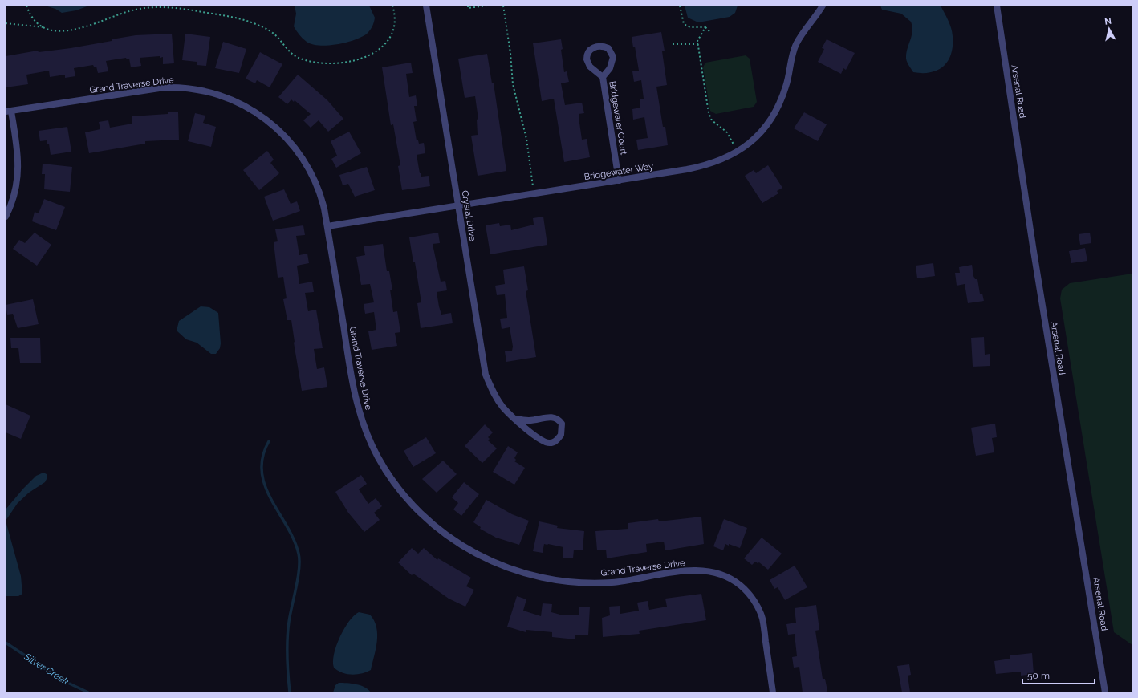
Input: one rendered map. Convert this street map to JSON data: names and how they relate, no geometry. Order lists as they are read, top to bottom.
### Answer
{
  "streets": {
    "street": [
      "Grand Traverse Drive",
      "Arsenal Road",
      "Bridgewater Court",
      "Bridgewater Way",
      "Crystal Drive"
    ]
  },
  "crossings": [
    ["Grand Traverse Drive", "Bridgewater Way"],
    ["Bridgewater Court", "Bridgewater Way"],
    ["Bridgewater Way", "Crystal Drive"]
  ],
  "water": ["Silver Creek"],
  "scale_bar": "50 m",
  "north": "top"
}
